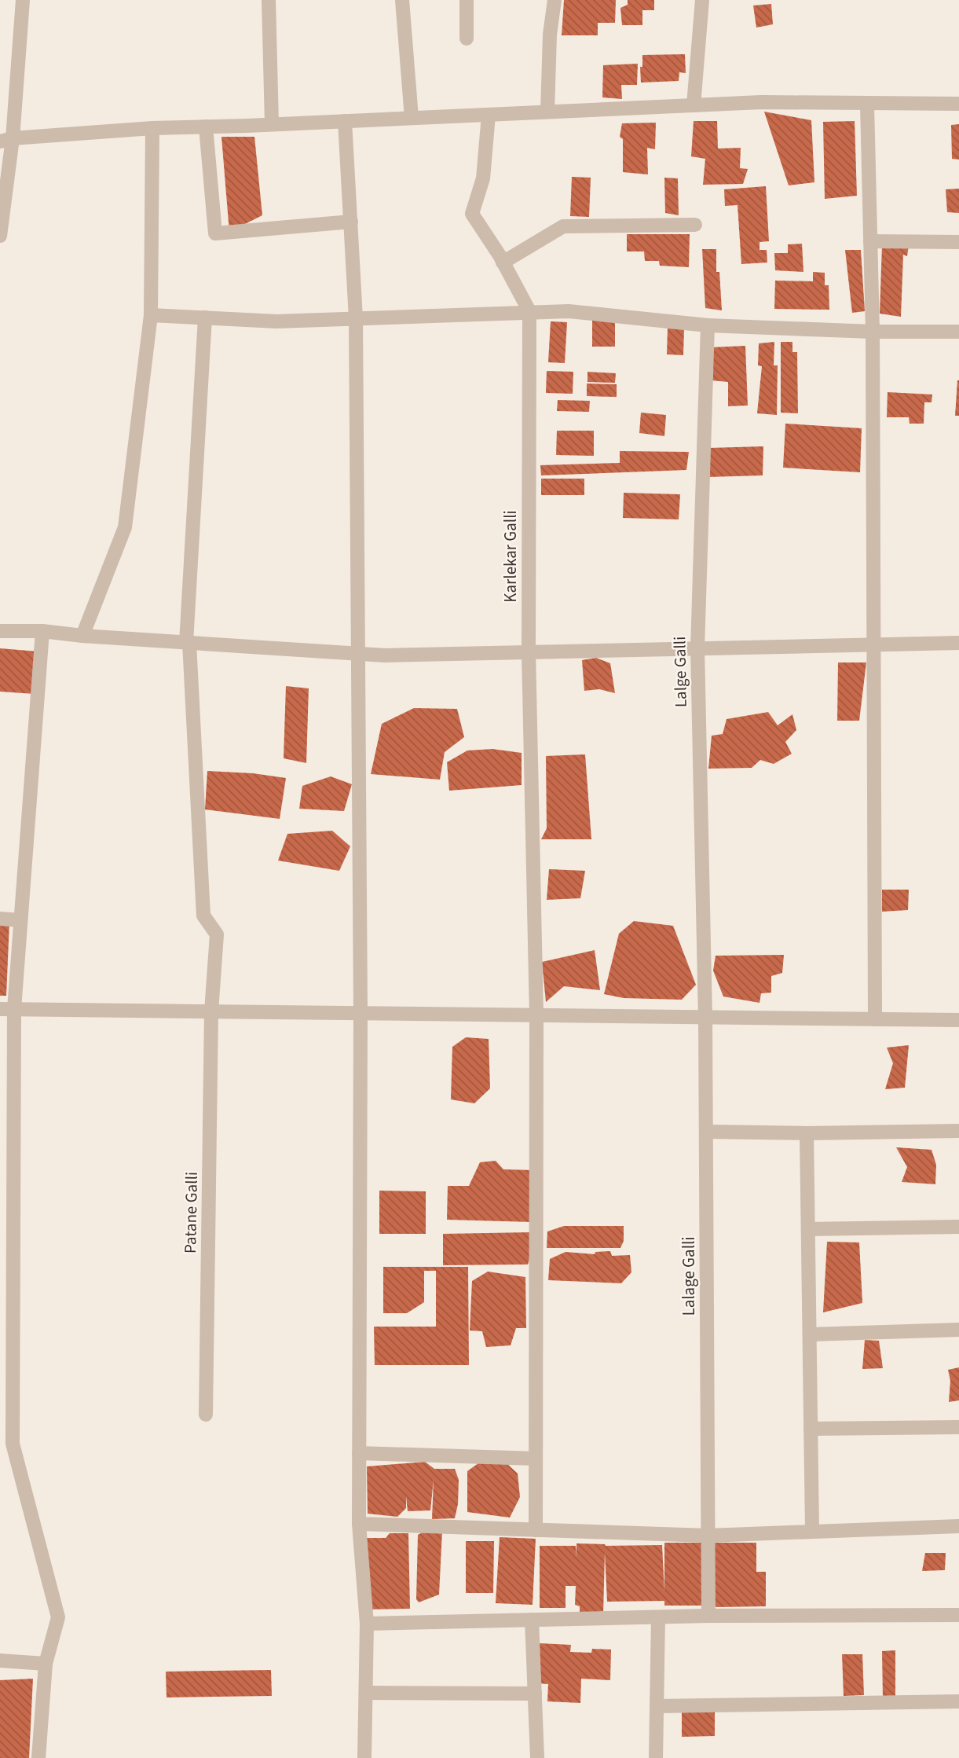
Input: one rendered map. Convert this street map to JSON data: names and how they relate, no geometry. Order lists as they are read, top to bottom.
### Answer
{
  "streets": {
    "street": [
      "Karlekar Galli",
      "Lalge Galli",
      "Patane Galli",
      "Lalage Galli"
    ]
  },
  "crossings": [
    ["Lalge Galli", "Lalage Galli"]
  ]
}
